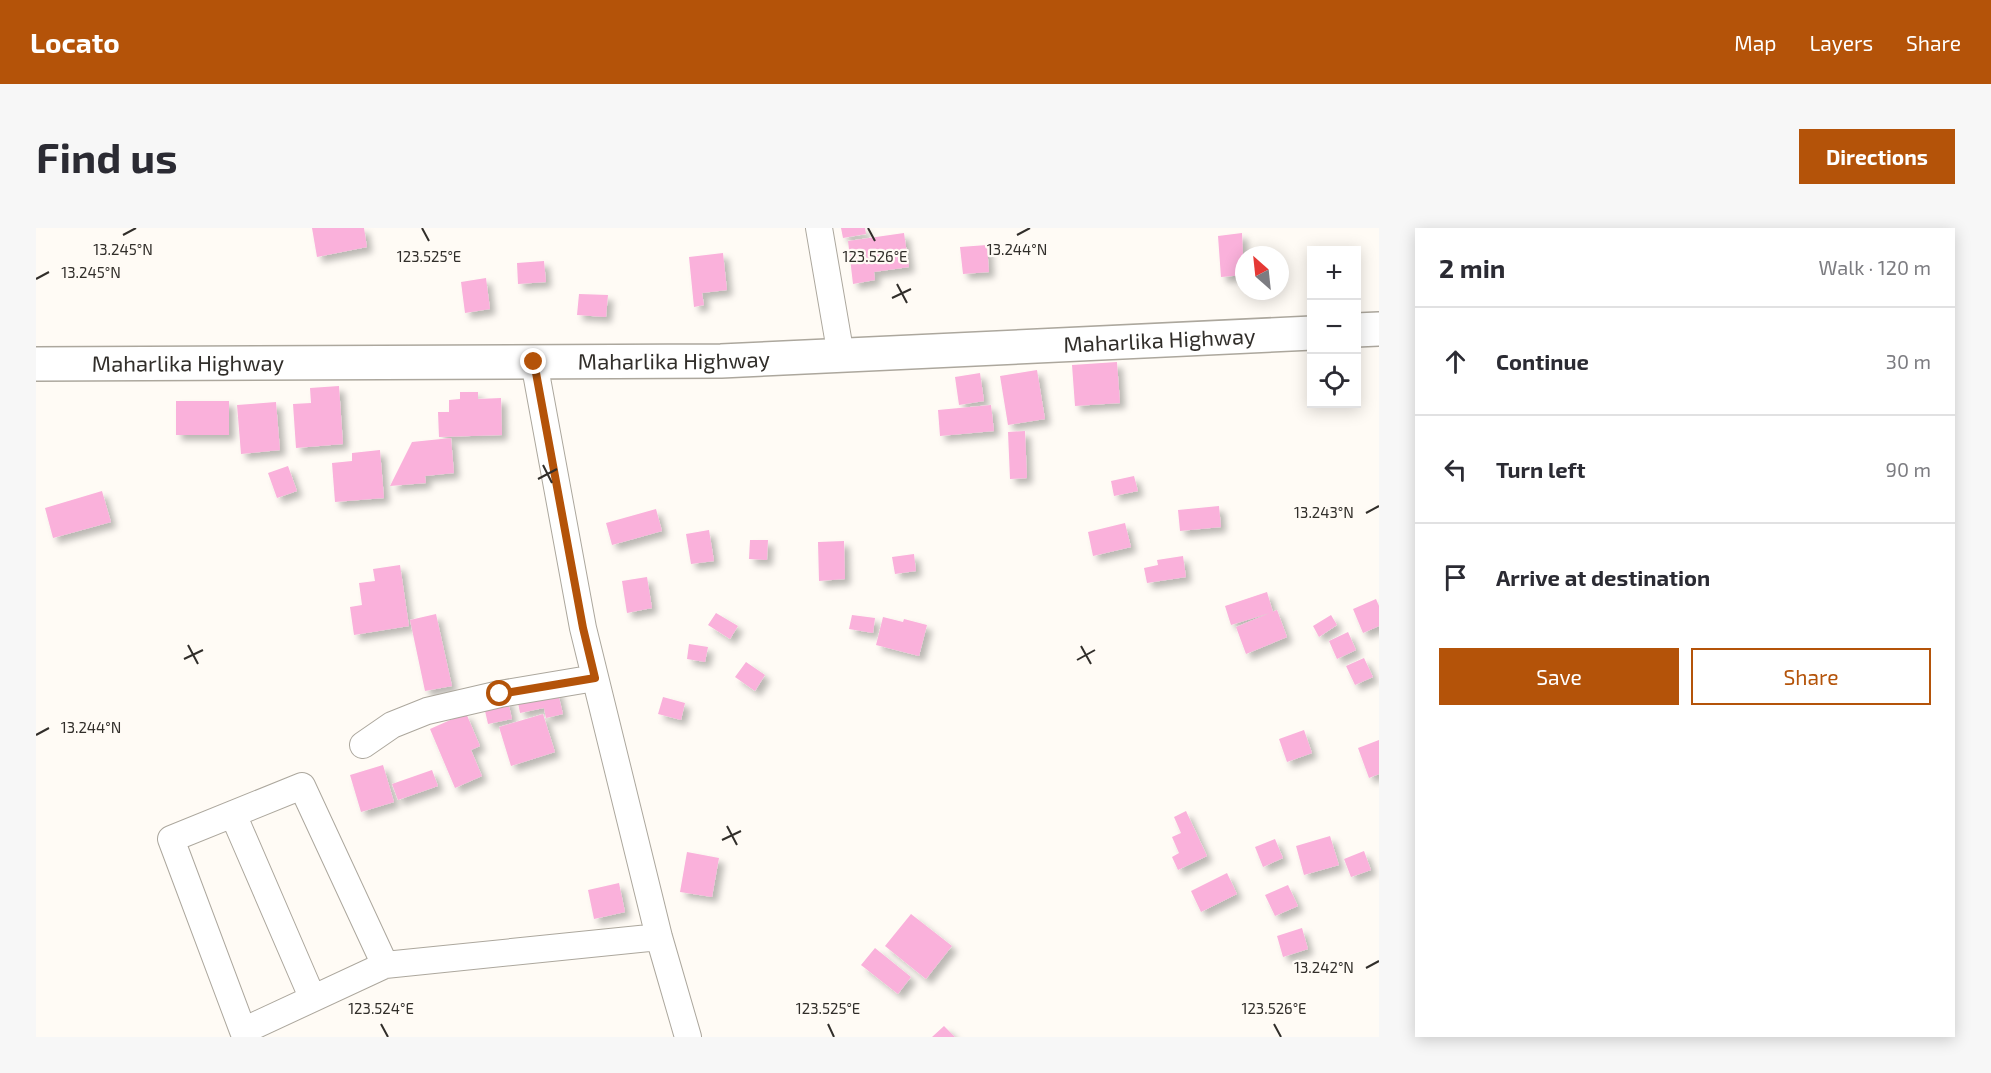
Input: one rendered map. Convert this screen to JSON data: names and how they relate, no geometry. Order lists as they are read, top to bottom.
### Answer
{
  "streets": {
    "highway": ["Maharlika Highway"]
  },
  "north": "top left",
  "page": {
    "header": "Locato",
    "nav": ["Map", "Layers", "Share"],
    "buttons": [
      "Directions",
      ["Save", "Share"]
    ],
    "title": "Find us",
    "heading": ["2 min", "Walk · 120 m"],
    "map_buttons": ["+", "−"],
    "list": [
      ["Continue", "30 m"],
      ["Turn left", "90 m"],
      "Arrive at destination"
    ]
  },
  "coordinates": [
    "13.244°N",
    "13.245°N",
    "123.525°E",
    "123.526°E",
    "13.243°N",
    "13.242°N",
    "123.524°E"
  ]
}
